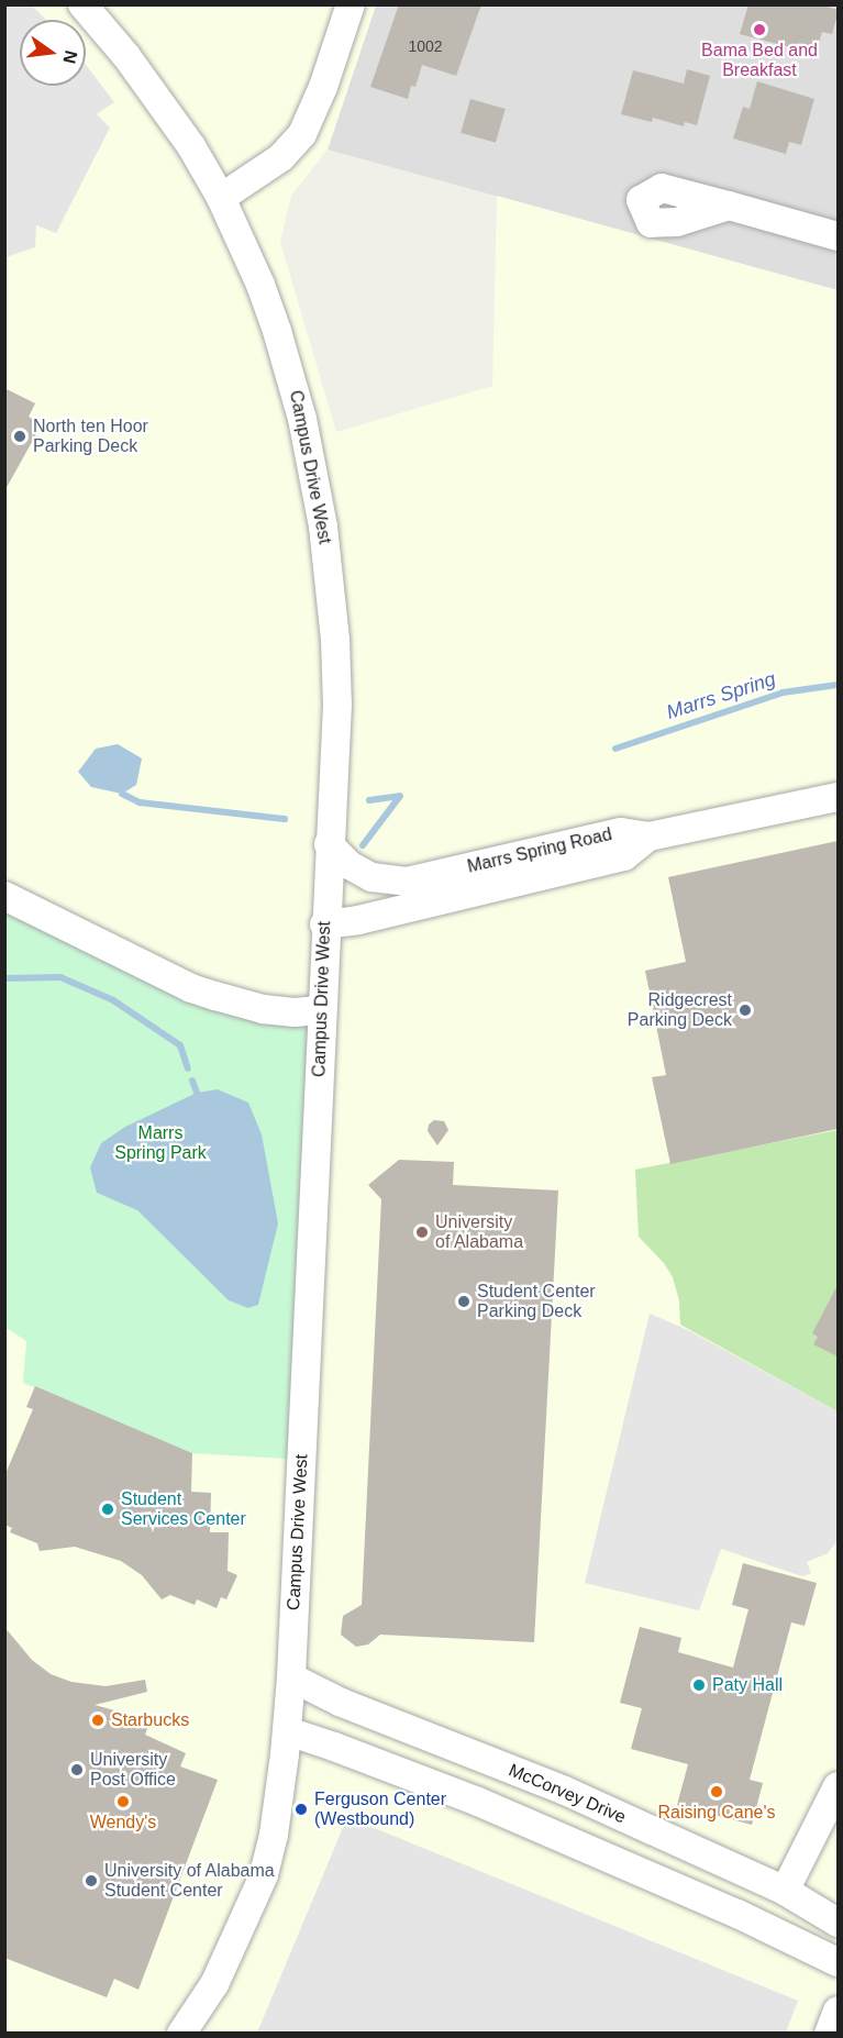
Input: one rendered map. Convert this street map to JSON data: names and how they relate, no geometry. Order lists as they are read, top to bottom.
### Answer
{
  "streets": {
    "street": ["Campus Drive West", "Marrs Spring Road", "McCorvey Drive"]
  },
  "crossings": [
    ["Campus Drive West", "Marrs Spring Road"],
    ["Campus Drive West", "McCorvey Drive"]
  ],
  "water": ["Marrs Spring"],
  "parks": ["Marrs Spring Park"],
  "places": [
    "Bama Bed and Breakfast",
    "North ten Hoor Parking Deck",
    "Ridgecrest Parking Deck",
    "University of Alabama",
    "Student Center Parking Deck",
    "Student Services Center",
    "Paty Hall",
    "Starbucks",
    "University Post Office",
    "Raising Cane's",
    "Wendy's",
    "Ferguson Center (Westbound)",
    "University of Alabama Student Center"
  ],
  "house_numbers": ["1002"],
  "north": "right"
}
